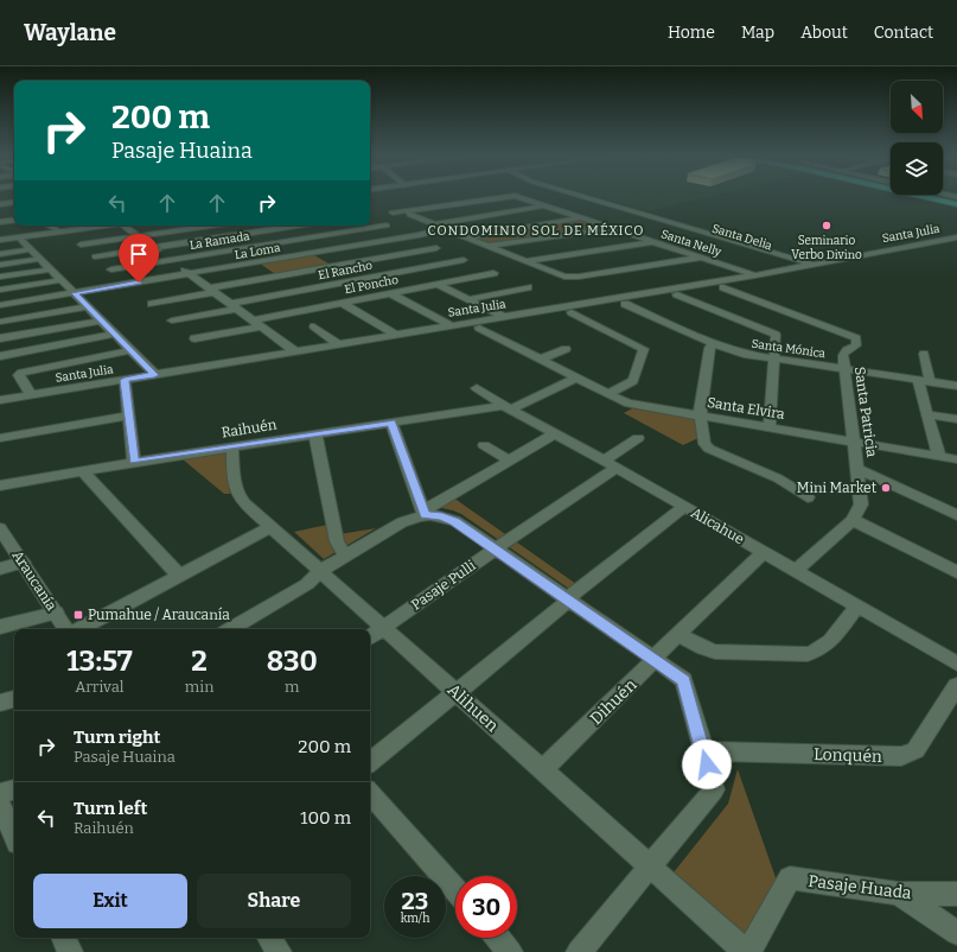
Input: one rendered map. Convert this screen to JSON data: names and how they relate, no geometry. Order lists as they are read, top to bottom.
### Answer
{
  "streets": {
    "street": [
      "Santa Julia",
      "Santa Delia",
      "La Ramada",
      "Santa Nelly",
      "La Loma",
      "El Rancho",
      "El Poncho",
      "Santa Mónica",
      "Santa Elvira",
      "Santa Patricia",
      "Raihuén",
      "Alicahue",
      "Araucanía",
      "Pasaje Pulli",
      "Dihuén",
      "Alihuen",
      "Lonquén",
      "Pasaje Huada"
    ]
  },
  "crossings": [
    ["Santa Julia", "Santa Delia"],
    ["Santa Julia", "Santa Nelly"],
    ["Santa Julia", "Santa Mónica"],
    ["Santa Julia", "Santa Elvira"],
    ["Santa Julia", "Santa Patricia"],
    ["Santa Mónica", "Santa Patricia"],
    ["Santa Elvira", "Santa Patricia"],
    ["Santa Elvira", "Raihuén"],
    ["Santa Patricia", "Alicahue"],
    ["Raihuén", "Alicahue"],
    ["Raihuén", "Alihuen"],
    ["Alicahue", "Pasaje Pulli"],
    ["Alicahue", "Dihuén"],
    ["Pasaje Pulli", "Alihuen"],
    ["Dihuén", "Alihuen"],
    ["Alihuen", "Pasaje Huada"]
  ],
  "districts": ["CONDOMINIO SOL DE MÉXICO"],
  "places": {
    "other": ["Seminario Verbo Divino", "Mini Market"],
    "transit": ["Pumahue / Araucanía"]
  },
  "north": "bottom right",
  "page": {
    "header": "Waylane",
    "nav": [
      "Home",
      "Map",
      "About",
      "Contact"
    ],
    "turn": ["200 m", "Pasaje Huaina"],
    "eta": [
      "13:57",
      "Arrival",
      "2",
      "min",
      "830",
      "m"
    ],
    "list": [
      {
        "name": "Turn right",
        "note": "Pasaje Huaina",
        "value": "200 m"
      },
      {
        "name": "Turn left",
        "note": "Raihuén",
        "value": "100 m"
      }
    ],
    "buttons": ["Exit", "Share"],
    "speed": "23 km/h",
    "limit": "30"
  }
}
